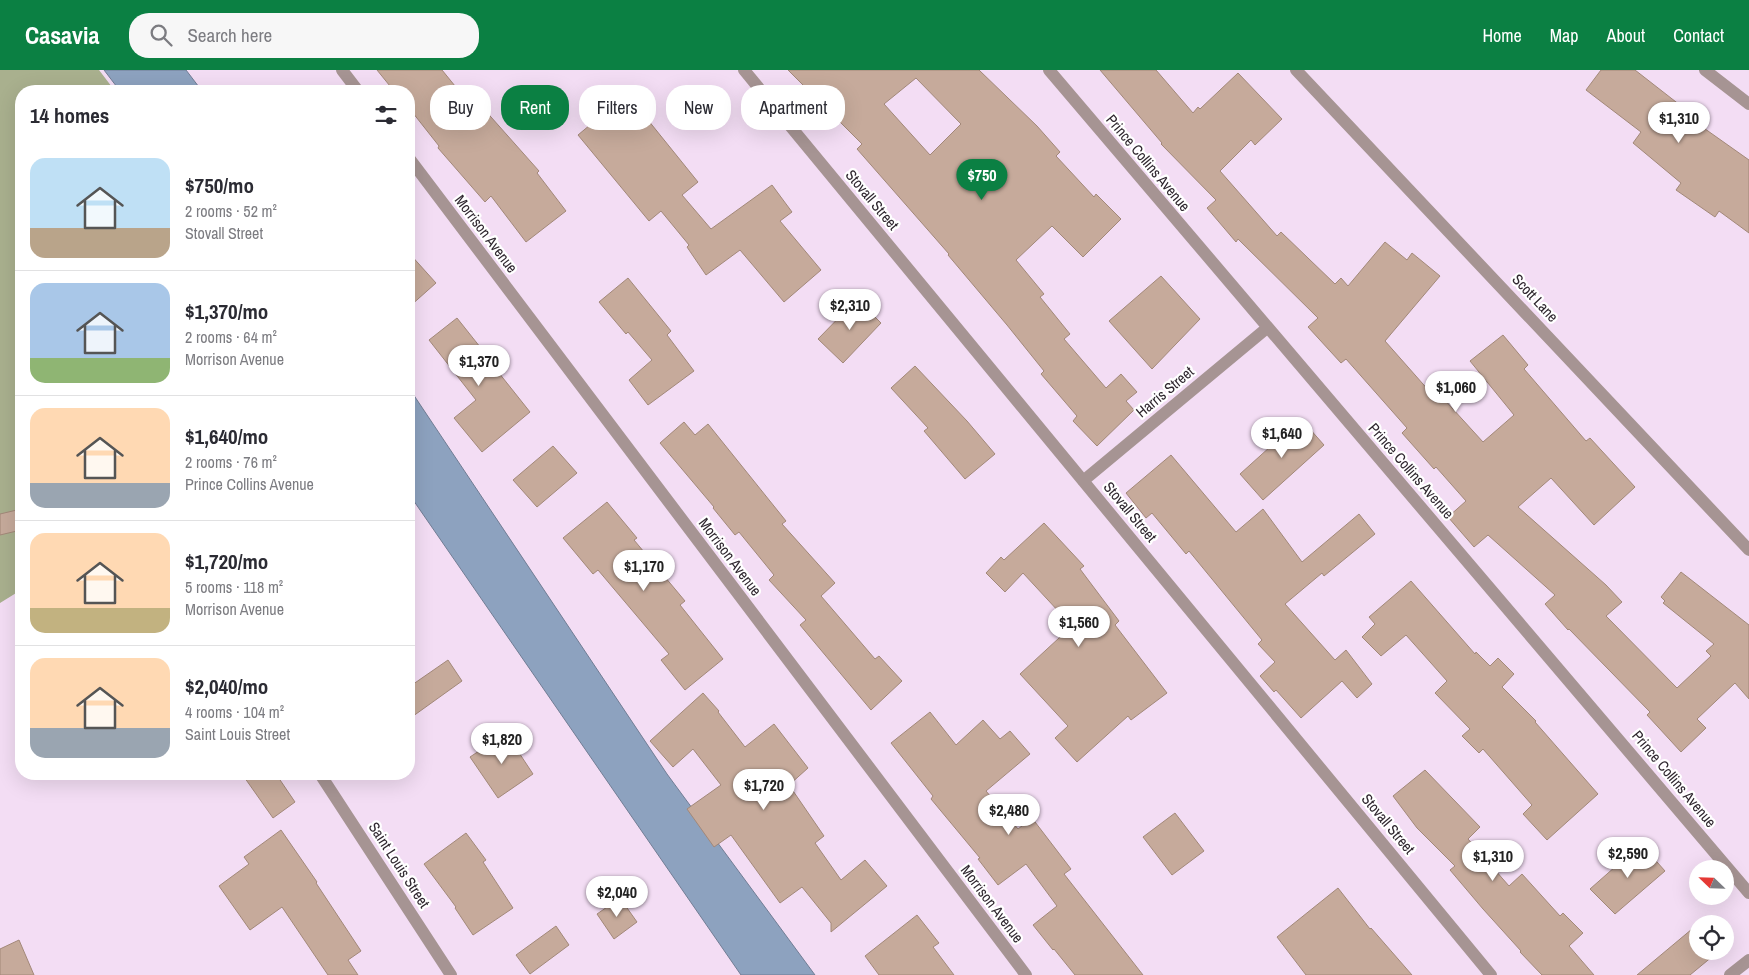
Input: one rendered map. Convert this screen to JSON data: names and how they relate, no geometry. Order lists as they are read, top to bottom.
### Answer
{
  "streets": {
    "street": [
      "Prince Collins Avenue",
      "Stovall Street",
      "Morrison Avenue",
      "Scott Lane",
      "Harris Street",
      "Saint Louis Street"
    ]
  },
  "crossings": [
    ["Prince Collins Avenue", "Harris Street"],
    ["Stovall Street", "Harris Street"]
  ],
  "north": "top left",
  "page": {
    "header": "Casavia",
    "search": "Search here",
    "nav": [
      "Home",
      "Map",
      "About",
      "Contact"
    ],
    "chip": [
      "Buy",
      "Rent",
      "Filters",
      "New",
      "Apartment"
    ],
    "heading": "14 homes",
    "price": [
      "$1,310",
      "$750",
      "$2,310",
      "$1,370",
      "$1,060",
      "$1,640",
      "$1,170",
      "$1,560",
      "$1,820",
      "$1,720",
      "$2,480",
      "$2,590",
      "$1,310",
      "$2,040"
    ],
    "list": [
      {
        "name": "$750/mo",
        "note": "2 rooms · 52 m² · Stovall Street"
      },
      {
        "name": "$1,370/mo",
        "note": "2 rooms · 64 m² · Morrison Avenue"
      },
      {
        "name": "$1,640/mo",
        "note": "2 rooms · 76 m² · Prince Collins Avenue"
      },
      {
        "name": "$1,720/mo",
        "note": "5 rooms · 118 m² · Morrison Avenue"
      },
      {
        "name": "$2,040/mo",
        "note": "4 rooms · 104 m² · Saint Louis Street"
      }
    ]
  }
}
